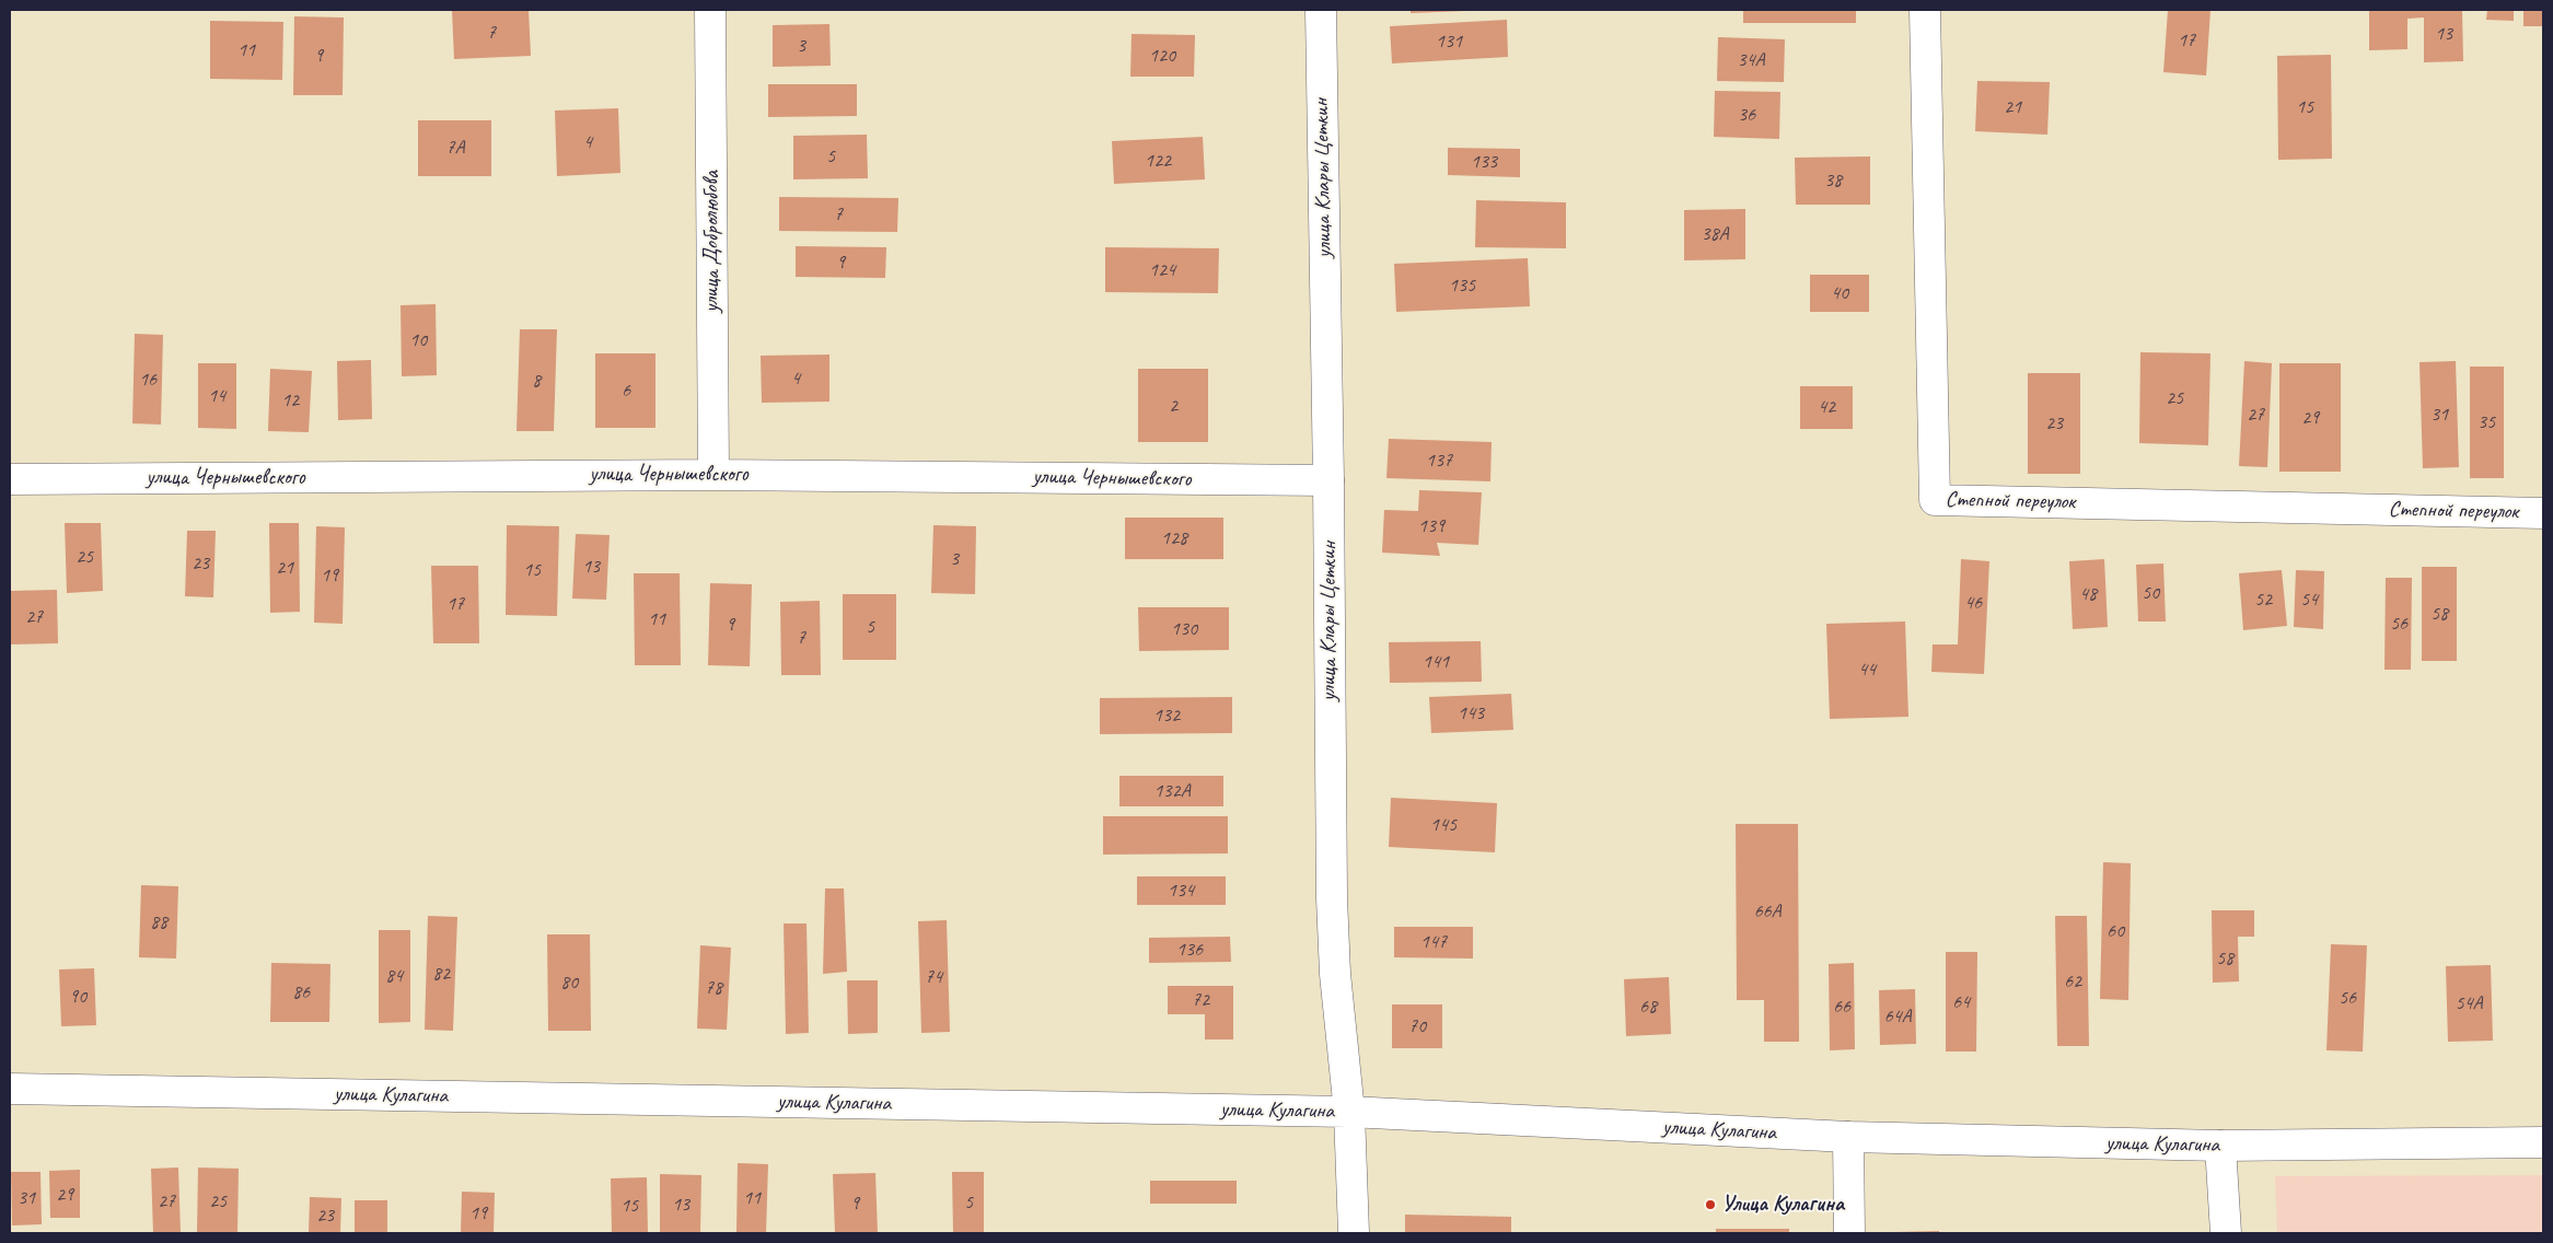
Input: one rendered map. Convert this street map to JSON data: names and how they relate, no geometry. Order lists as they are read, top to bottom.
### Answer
{
  "streets": {
    "street": [
      "улица Клары Цеткин",
      "улица Добролюбова",
      "улица Чернышевского",
      "Степной переулок",
      "улица Кулагина"
    ]
  },
  "crossings": [
    ["улица Клары Цеткин", "улица Чернышевского"],
    ["улица Клары Цеткин", "улица Кулагина"],
    ["улица Добролюбова", "улица Чернышевского"]
  ],
  "places": ["Улица Кулагина"],
  "house_numbers": [
    "7",
    "13",
    "17",
    "131",
    "3",
    "11",
    "9",
    "120",
    "34А",
    "21",
    "15",
    "36",
    "4",
    "7А",
    "5",
    "122",
    "133",
    "38",
    "7",
    "38А",
    "9",
    "124",
    "135",
    "40",
    "10",
    "4",
    "16",
    "8",
    "6",
    "14",
    "25",
    "12",
    "2",
    "42",
    "27",
    "31",
    "29",
    "35",
    "23",
    "137",
    "139",
    "128",
    "25",
    "3",
    "23",
    "13",
    "21",
    "15",
    "19",
    "50",
    "48",
    "52",
    "54",
    "46",
    "17",
    "58",
    "27",
    "11",
    "56",
    "9",
    "5",
    "130",
    "7",
    "141",
    "44",
    "143",
    "132",
    "132А",
    "145",
    "134",
    "66А",
    "88",
    "60",
    "147",
    "136",
    "58",
    "82",
    "84",
    "74",
    "62",
    "80",
    "78",
    "86",
    "90",
    "56",
    "72",
    "64",
    "54А",
    "68",
    "66",
    "64А",
    "70",
    "29",
    "31",
    "11",
    "27",
    "25",
    "5",
    "9",
    "13",
    "15",
    "19",
    "23"
  ]
}
